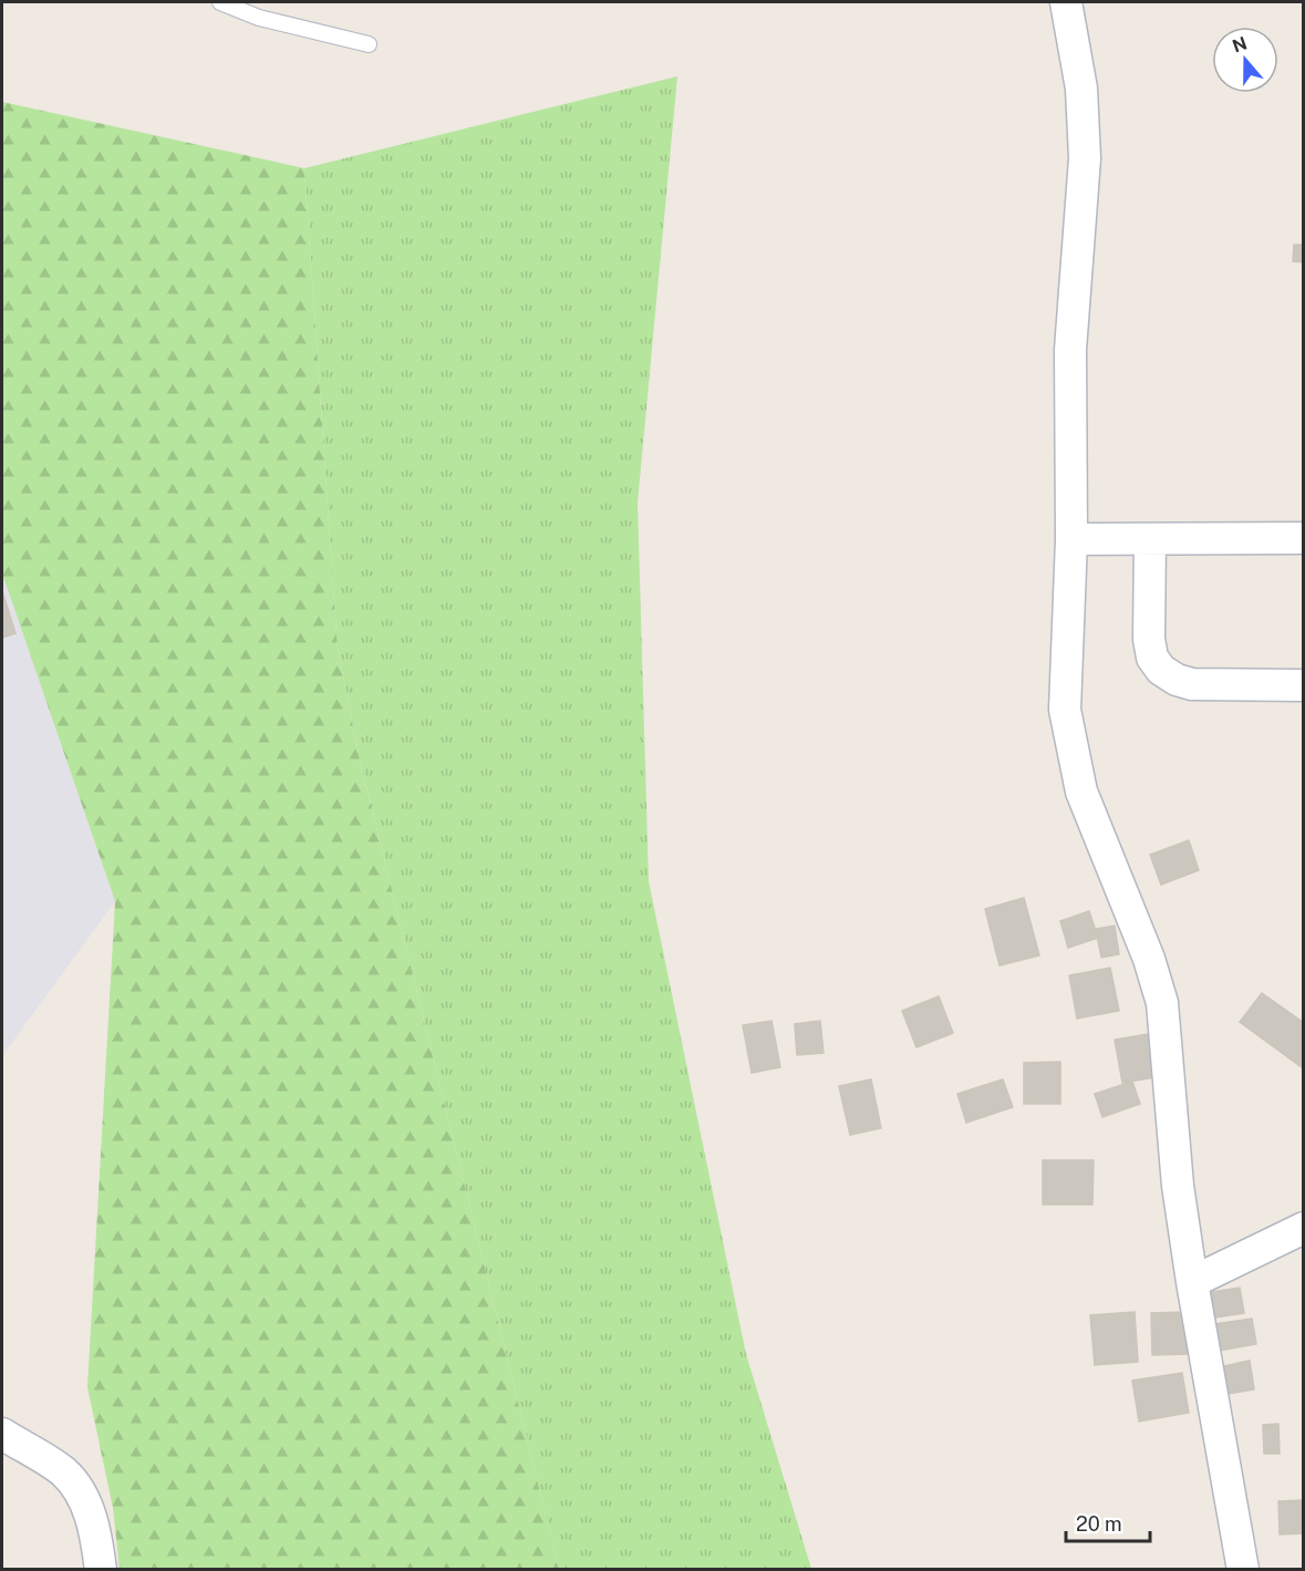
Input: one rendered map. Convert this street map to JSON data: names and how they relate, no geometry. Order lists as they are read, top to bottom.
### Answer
{
  "scale_bar": "20 m",
  "north": "top"
}
